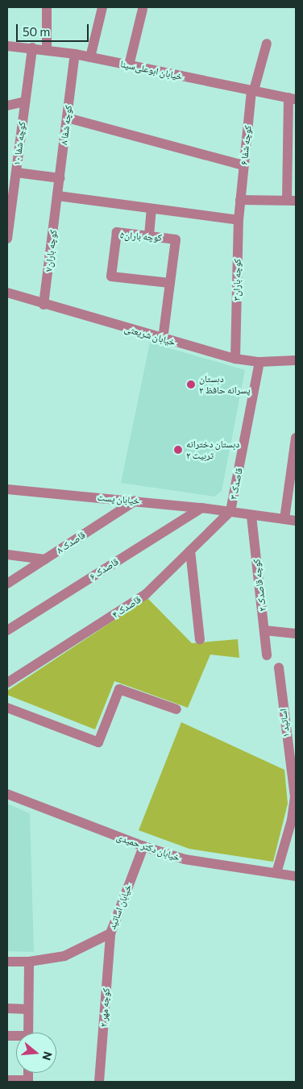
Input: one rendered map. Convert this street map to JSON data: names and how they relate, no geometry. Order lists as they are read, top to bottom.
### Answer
{
  "streets": {
    "street": [
      "خیابان ابوعلی‌سینا",
      "کوچه شفا ۸",
      "کوچه شفا ۱۰",
      "کوچه شفا ۶",
      "کوچه باران۵",
      "کوچه باران۷",
      "کوچه باران۳",
      "خیابان شریعتی",
      "قاصدک ۳",
      "خیابان پست",
      "قاصدک ۸",
      "قاصدک ۶",
      "کوچه قاصدک ۲",
      "قاصدک ۴",
      "اساتید ۱",
      "خیابان دکتر حمیدی",
      "خیابان اساتید",
      "کوچه مهر ۲"
    ]
  },
  "crossings": [
    ["خیابان ابوعلی‌سینا", "کوچه شفا ۸"],
    ["خیابان ابوعلی‌سینا", "کوچه شفا ۱۰"],
    ["خیابان ابوعلی‌سینا", "کوچه شفا ۶"],
    ["کوچه شفا ۸", "کوچه باران۷"],
    ["کوچه شفا ۶", "کوچه باران۳"],
    ["کوچه باران۵", "خیابان شریعتی"],
    ["کوچه باران۷", "خیابان شریعتی"],
    ["کوچه باران۳", "خیابان شریعتی"],
    ["خیابان شریعتی", "قاصدک ۳"],
    ["قاصدک ۳", "خیابان پست"],
    ["قاصدک ۳", "قاصدک ۴"],
    ["خیابان پست", "قاصدک ۸"],
    ["خیابان پست", "قاصدک ۶"],
    ["خیابان پست", "کوچه قاصدک ۲"],
    ["خیابان پست", "قاصدک ۴"],
    ["اساتید ۱", "خیابان دکتر حمیدی"],
    ["خیابان دکتر حمیدی", "خیابان اساتید"],
    ["خیابان اساتید", "کوچه مهر ۲"]
  ],
  "places": ["دبستان پسرانه حافظ ۲", "دبستان دخترانه تربیت ۲"],
  "scale_bar": "50 m",
  "north": "right"
}
